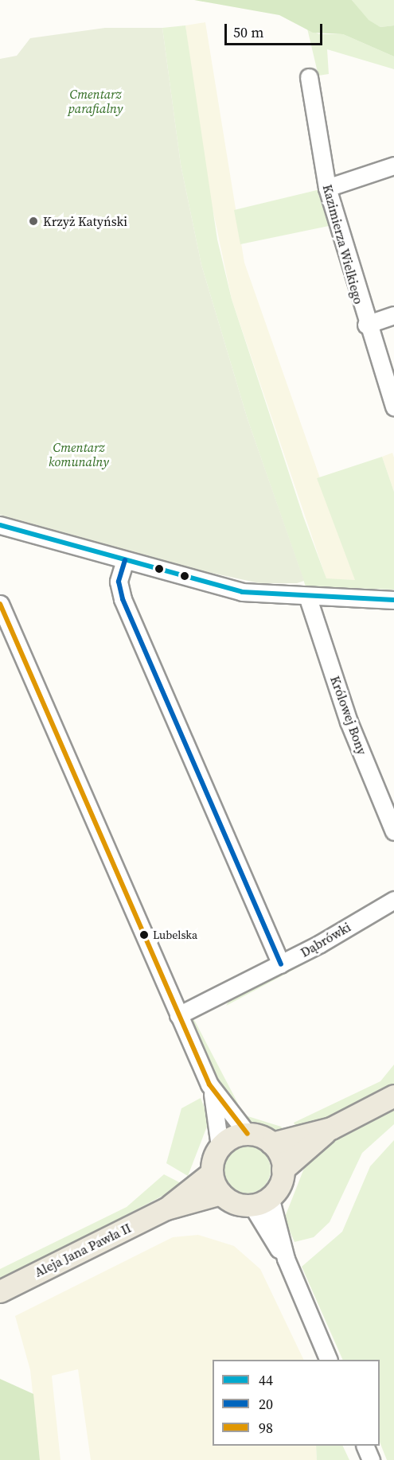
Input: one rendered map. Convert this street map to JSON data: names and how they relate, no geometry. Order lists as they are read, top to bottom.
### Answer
{
  "streets": {
    "main road": ["Aleja Jana Pawła II"],
    "street": ["Kazimierza Wielkiego", "Królowej Bony", "Dąbrówki"]
  },
  "parks": ["Cmentarz parafialny", "Cmentarz komunalny"],
  "places": ["Krzyż Katyński", "Lubelska"],
  "lines": ["transit line 44", "transit line 20", "transit line 98"],
  "legend": ["44", "20", "98"],
  "scale_bar": "50 m"
}
